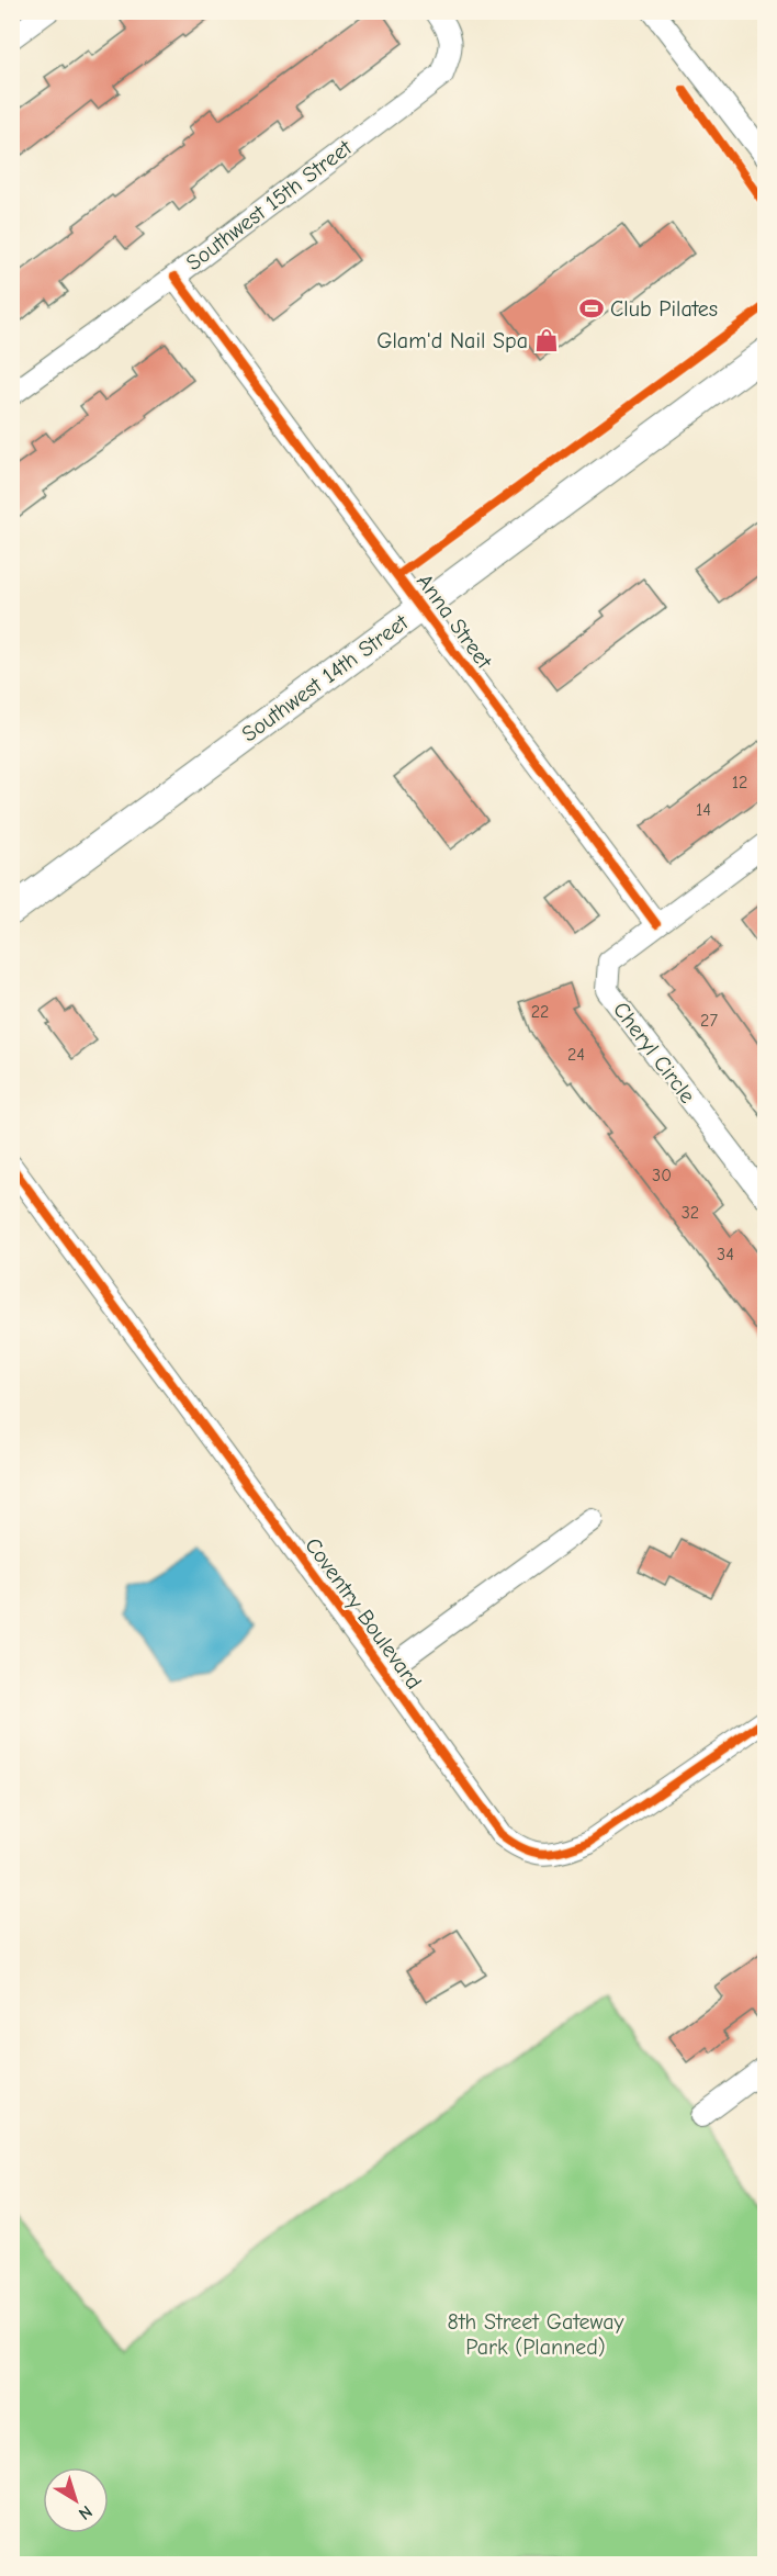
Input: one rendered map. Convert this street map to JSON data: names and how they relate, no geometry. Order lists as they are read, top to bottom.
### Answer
{
  "streets": {
    "main road": ["Southwest 14th Street"],
    "street": [
      "Southwest 15th Street",
      "Anna Street",
      "Cheryl Circle",
      "Coventry Boulevard"
    ]
  },
  "crossings": [
    ["Southwest 15th Street", "Anna Street"],
    ["Anna Street", "Southwest 14th Street"],
    ["Anna Street", "Cheryl Circle"]
  ],
  "parks": ["8th Street Gateway Park (Planned)"],
  "places": {
    "sports": ["Club Pilates"],
    "shop": ["Glam'd Nail Spa"]
  },
  "house_numbers": [
    "12",
    "14",
    "22",
    "27",
    "24",
    "30",
    "32",
    "34"
  ],
  "north": "bottom right"
}
